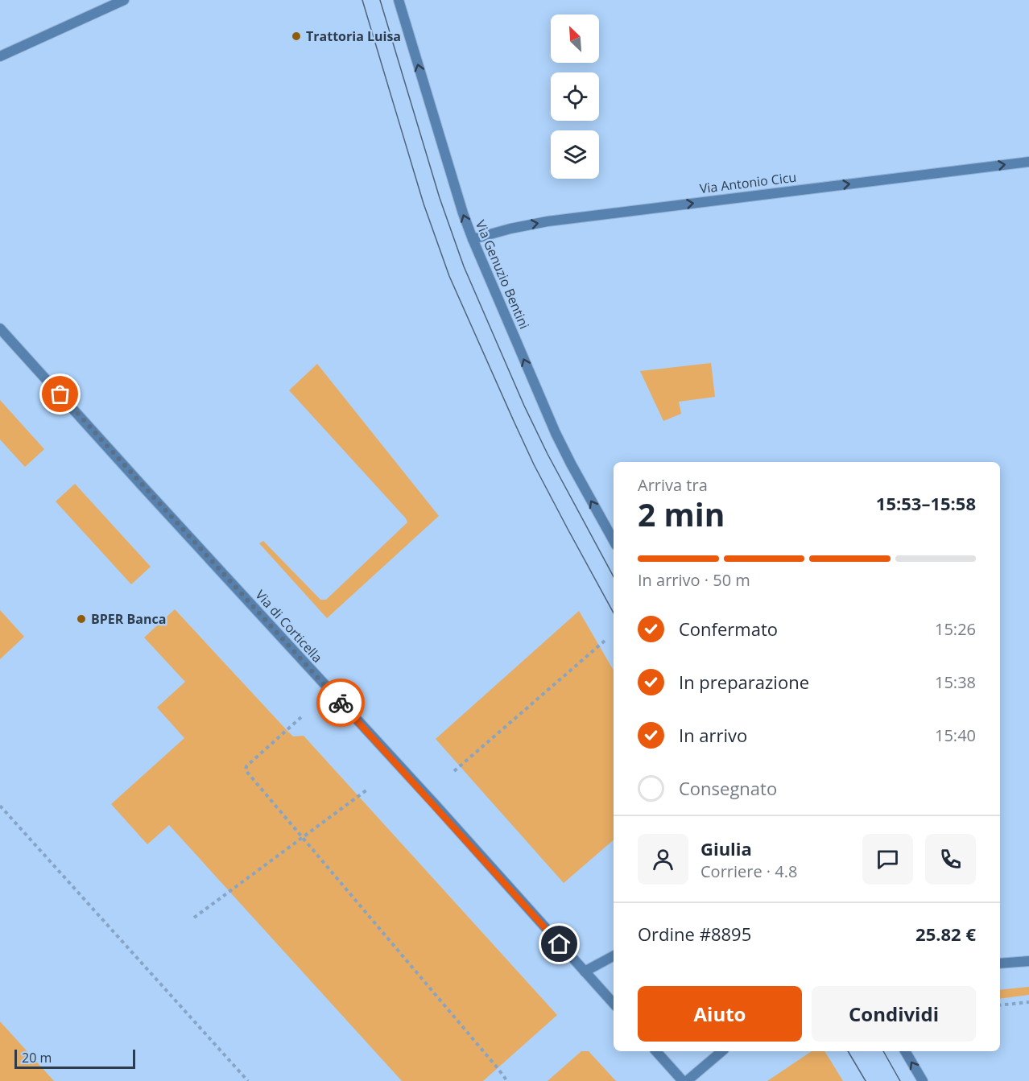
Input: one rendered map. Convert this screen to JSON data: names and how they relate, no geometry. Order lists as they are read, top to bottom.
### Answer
{
  "streets": {
    "street": ["Via Antonio Cicu", "Via Genuzio Bentini", "Via di Corticella"]
  },
  "crossings": [
    ["Via Antonio Cicu", "Via Genuzio Bentini"]
  ],
  "one_way": ["Via Antonio Cicu", "Via Genuzio Bentini"],
  "places": ["Trattoria Luisa", "BPER Banca"],
  "scale_bar": "20 m",
  "north": "top left",
  "page": {
    "heading": ["2 min", "Arriva tra", "15:53–15:58"],
    "panel": [
      "Giulia",
      "Corriere · 4.8",
      "Ordine #8895",
      "25.82 €"
    ],
    "bar": "In arrivo · 50 m",
    "list": [
      ["Confermato", "15:26"],
      ["In preparazione", "15:38"],
      ["In arrivo", "15:40"],
      "Consegnato"
    ],
    "buttons": ["Aiuto", "Condividi"],
    "scale": "20 m"
  }
}
